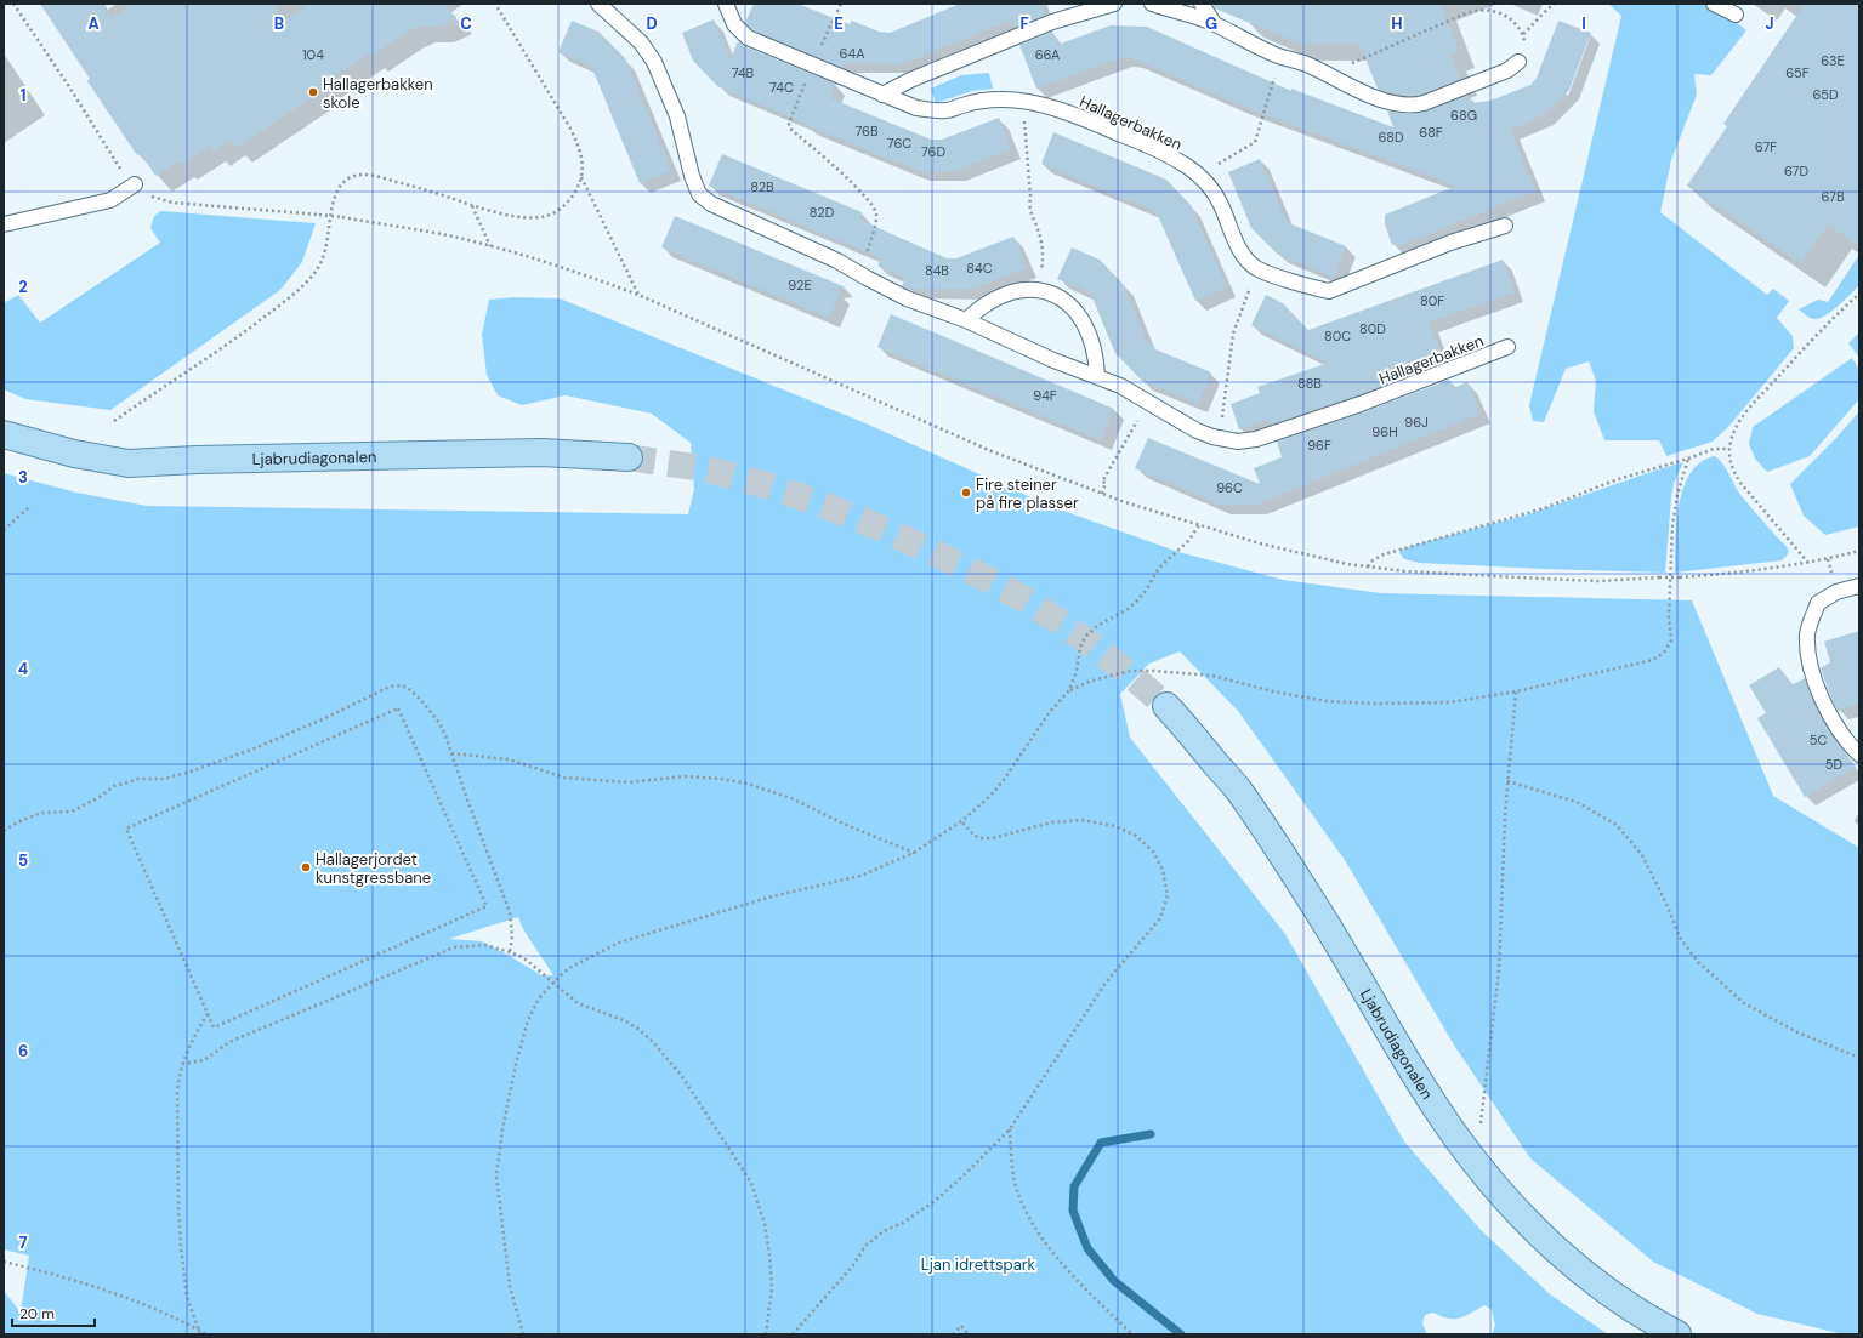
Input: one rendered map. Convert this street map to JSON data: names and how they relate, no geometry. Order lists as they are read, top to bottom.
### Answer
{
  "streets": {
    "main road": ["Ljabrudiagonalen"],
    "lane": ["Hallagerbakken"]
  },
  "parks": ["Ljan idrettspark"],
  "places": ["Hallagerbakken skole", "Fire steiner på fire plasser", "Hallagerjordet kunstgressbane"],
  "house_numbers": [
    "64A",
    "104",
    "66A",
    "63E",
    "74B",
    "65F",
    "74C",
    "65D",
    "68G",
    "76B",
    "68F",
    "68D",
    "76C",
    "67F",
    "76D",
    "67D",
    "82B",
    "67B",
    "82D",
    "84C",
    "84B",
    "92E",
    "80F",
    "80D",
    "80C",
    "88B",
    "94F",
    "96J",
    "96H",
    "96F",
    "96C",
    "5C",
    "5D"
  ],
  "scale_bar": "20 m",
  "grid": {
    "columns": [
      "A",
      "B",
      "C",
      "D",
      "E",
      "F",
      "G",
      "H",
      "I",
      "J"
    ],
    "rows": [
      "1",
      "2",
      "3",
      "4",
      "5",
      "6",
      "7"
    ]
  }
}
